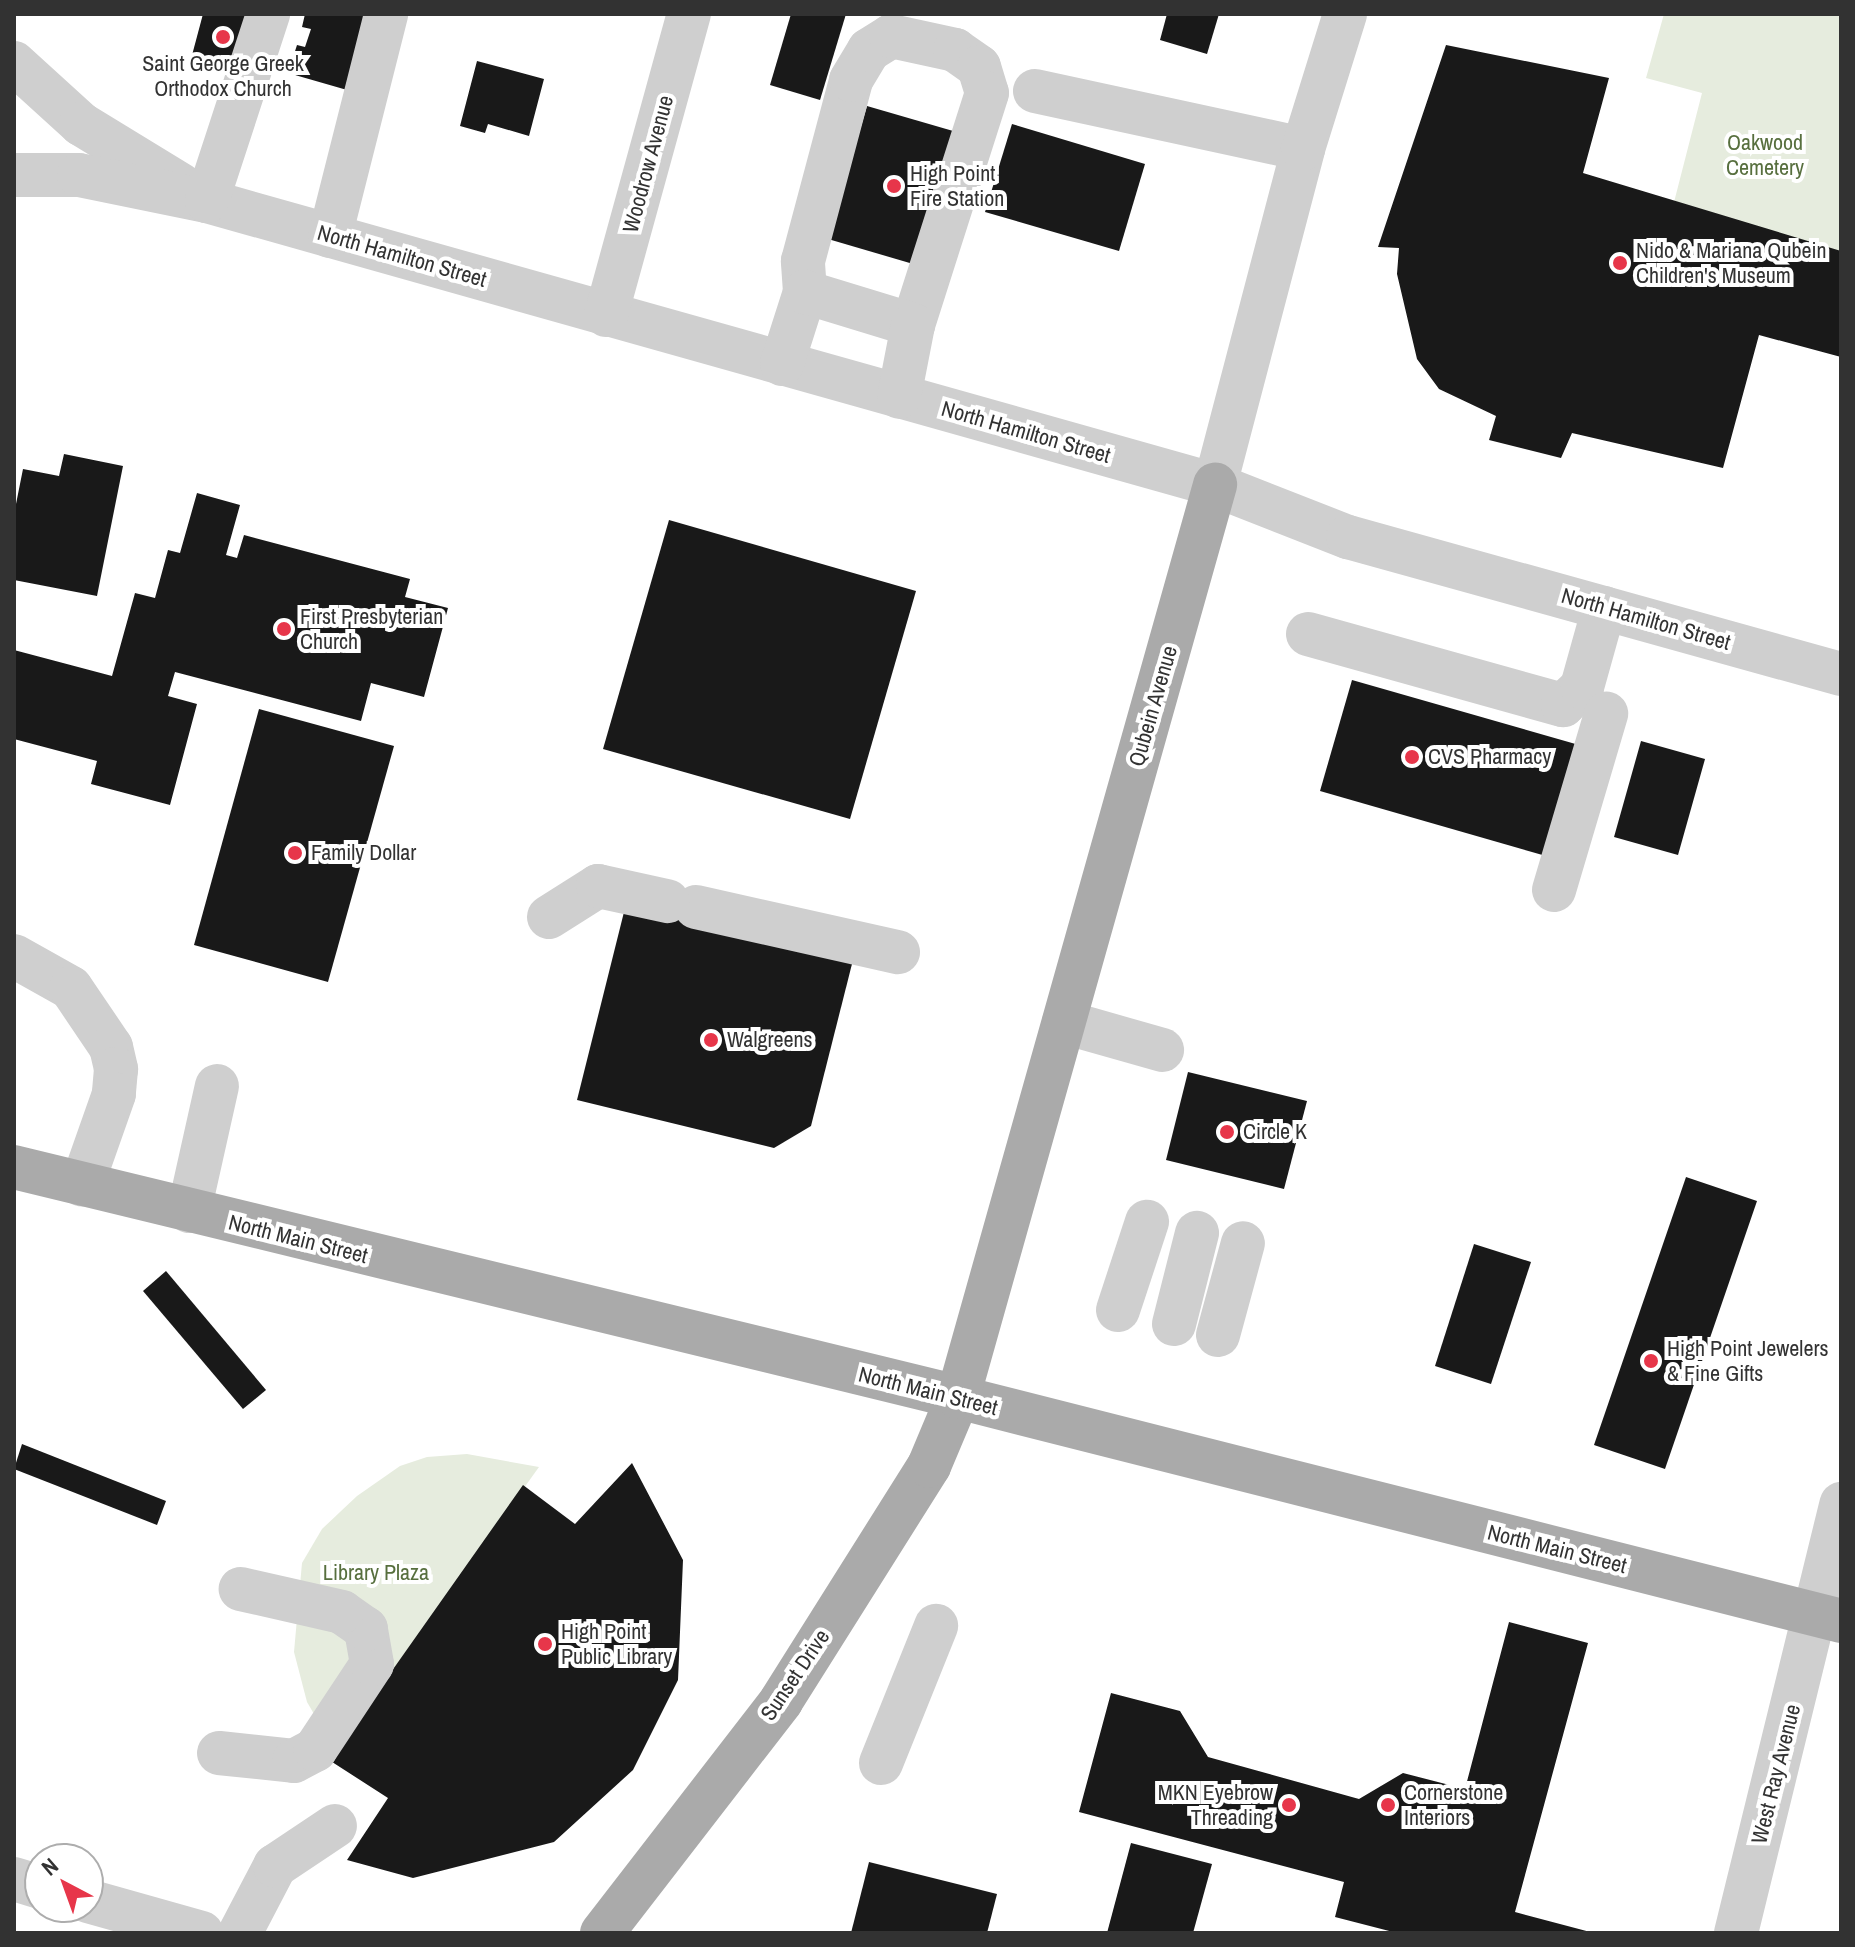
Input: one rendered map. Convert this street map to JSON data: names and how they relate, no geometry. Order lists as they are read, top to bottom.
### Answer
{
  "streets": {
    "main road": ["Qubein Avenue", "North Main Street", "Sunset Drive"],
    "street": ["Woodrow Avenue", "North Hamilton Street", "West Ray Avenue"]
  },
  "crossings": [
    ["Woodrow Avenue", "North Hamilton Street"],
    ["North Hamilton Street", "Qubein Avenue"],
    ["Qubein Avenue", "North Main Street"],
    ["Qubein Avenue", "Sunset Drive"],
    ["North Main Street", "Sunset Drive"],
    ["North Main Street", "West Ray Avenue"]
  ],
  "parks": ["Oakwood Cemetery", "Library Plaza"],
  "places": [
    "Saint George Greek Orthodox Church",
    "High Point Fire Station",
    "Nido & Mariana Qubein Children's Museum",
    "First Presbyterian Church",
    "CVS Pharmacy",
    "Family Dollar",
    "Walgreens",
    "Circle K",
    "High Point Jewelers & Fine Gifts",
    "High Point Public Library",
    "MKN Eyebrow Threading",
    "Cornerstone Interiors"
  ],
  "north": "top left"
}
